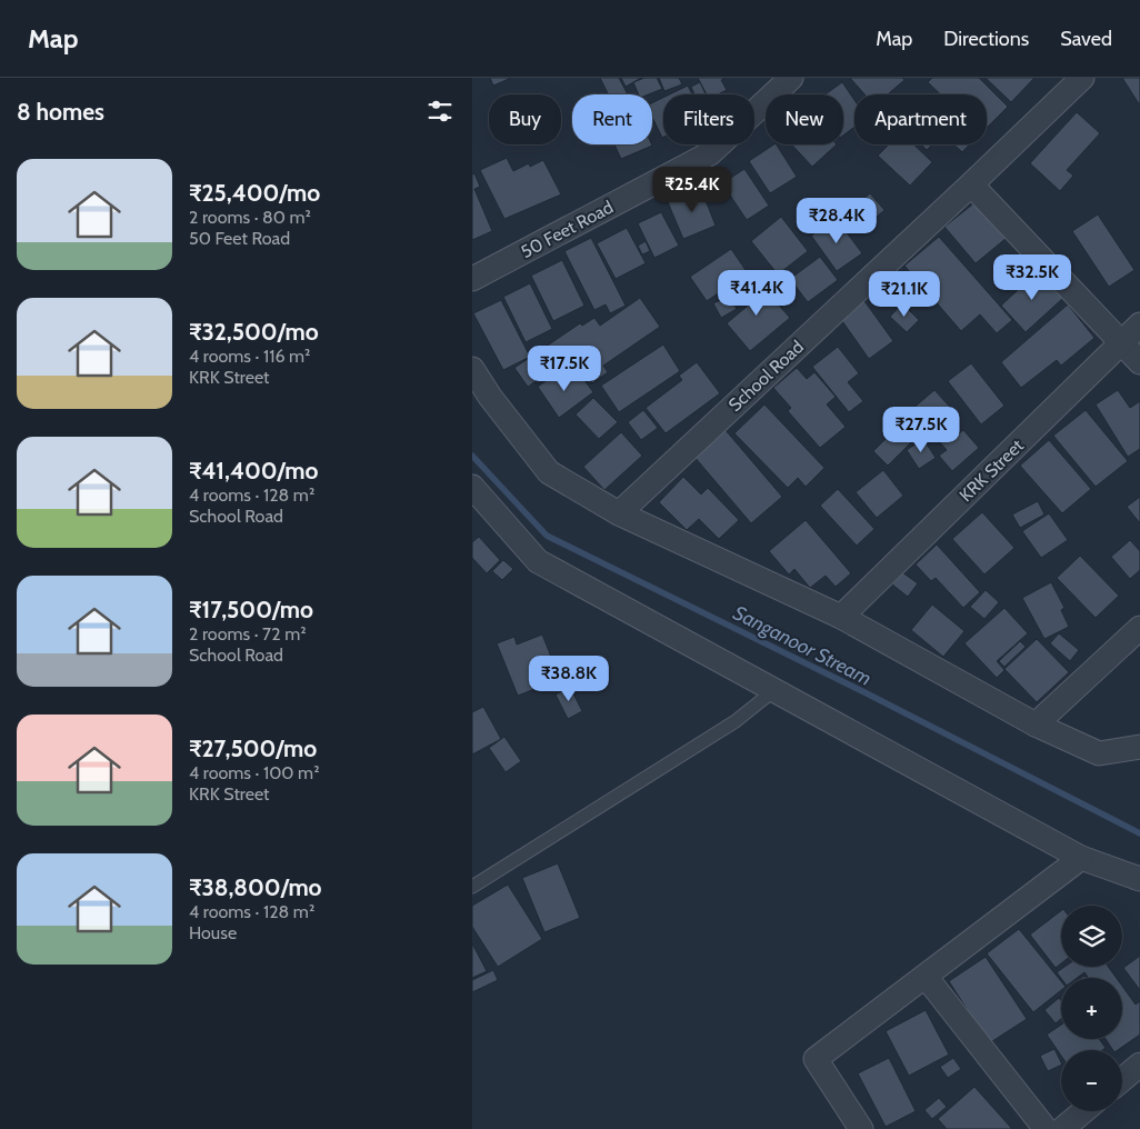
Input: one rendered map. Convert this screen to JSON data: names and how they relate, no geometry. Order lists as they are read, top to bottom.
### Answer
{
  "streets": {
    "street": ["50 Feet Road", "School Road", "KRK Street"]
  },
  "water": ["Sanganoor Stream"],
  "page": {
    "header": "Map",
    "nav": ["Map", "Directions", "Saved"],
    "heading": "8 homes",
    "chip": [
      "Buy",
      "Rent",
      "Filters",
      "New",
      "Apartment"
    ],
    "list": [
      {
        "name": "₹25,400/mo",
        "note": "2 rooms · 80 m² · 50 Feet Road"
      },
      {
        "name": "₹32,500/mo",
        "note": "4 rooms · 116 m² · KRK Street"
      },
      {
        "name": "₹41,400/mo",
        "note": "4 rooms · 128 m² · School Road"
      },
      {
        "name": "₹17,500/mo",
        "note": "2 rooms · 72 m² · School Road"
      },
      {
        "name": "₹27,500/mo",
        "note": "4 rooms · 100 m² · KRK Street"
      },
      {
        "name": "₹38,800/mo",
        "note": "4 rooms · 128 m² · House"
      }
    ],
    "price": [
      "₹25.4K",
      "₹28.4K",
      "₹32.5K",
      "₹41.4K",
      "₹21.1K",
      "₹17.5K",
      "₹27.5K",
      "₹38.8K"
    ],
    "map_buttons": ["+", "−"]
  }
}
